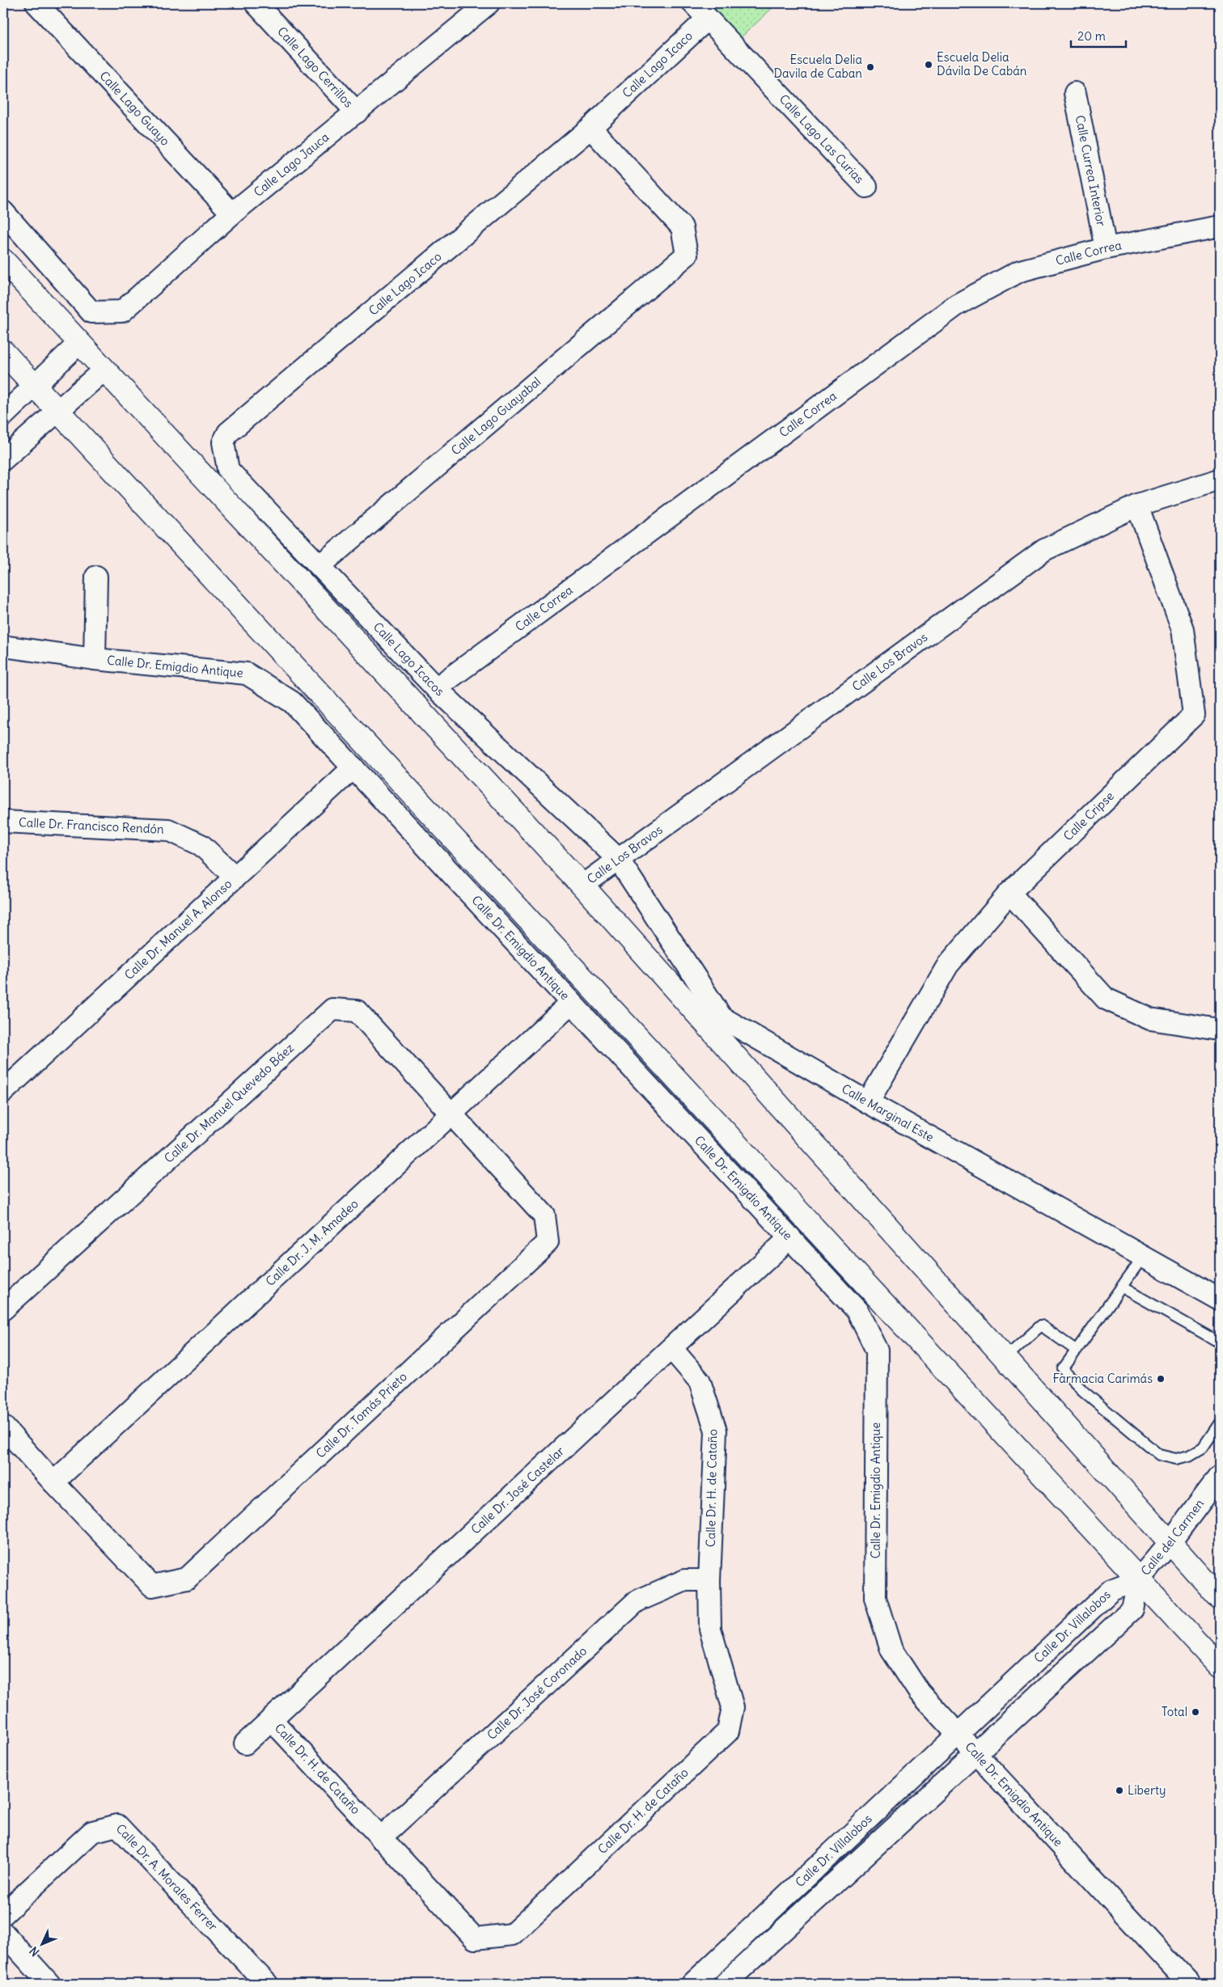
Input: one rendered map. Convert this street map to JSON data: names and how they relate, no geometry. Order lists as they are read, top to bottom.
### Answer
{
  "streets": {
    "street": [
      "Calle Lago Icaco",
      "Calle Lago Cerrillos",
      "Calle Lago Guayo",
      "Calle Lago Las Curias",
      "Calle Lago Jauca",
      "Calle Currea Interior",
      "Calle Correa",
      "Calle Lago Guayabal",
      "Calle Lago Icacos",
      "Calle Los Bravos",
      "Calle Dr. Emigdio Antique",
      "Calle Cripse",
      "Calle Dr. Francisco Rendón",
      "Calle Dr. Manuel A. Alonso",
      "Calle Dr. Manuel Quevedo Báez",
      "Calle Marginal Este",
      "Calle Dr. J. M. Amadeo",
      "Calle Dr. Tomás Prieto",
      "Calle Dr. H. de Cataño",
      "Calle Dr. José Castelar",
      "Calle del Carmen",
      "Calle Dr. Villalobos",
      "Calle Dr. José Coronado",
      "Calle Dr. A. Morales Ferrer"
    ]
  },
  "crossings": [
    ["Calle Lago Icaco", "Calle Lago Las Curias"],
    ["Calle Lago Icaco", "Calle Lago Guayabal"],
    ["Calle Lago Icaco", "Calle Lago Icacos"],
    ["Calle Lago Cerrillos", "Calle Lago Jauca"],
    ["Calle Lago Guayo", "Calle Lago Jauca"],
    ["Calle Currea Interior", "Calle Correa"],
    ["Calle Correa", "Calle Lago Icacos"],
    ["Calle Lago Guayabal", "Calle Lago Icacos"],
    ["Calle Lago Icacos", "Calle Los Bravos"],
    ["Calle Lago Icacos", "Calle Marginal Este"],
    ["Calle Los Bravos", "Calle Cripse"],
    ["Calle Los Bravos", "Calle Marginal Este"],
    ["Calle Dr. Emigdio Antique", "Calle Dr. Manuel A. Alonso"],
    ["Calle Dr. Emigdio Antique", "Calle Dr. J. M. Amadeo"],
    ["Calle Dr. Emigdio Antique", "Calle Dr. José Castelar"],
    ["Calle Dr. Emigdio Antique", "Calle Dr. Villalobos"],
    ["Calle Cripse", "Calle Marginal Este"],
    ["Calle Dr. Francisco Rendón", "Calle Dr. Manuel A. Alonso"],
    ["Calle Dr. Manuel Quevedo Báez", "Calle Dr. J. M. Amadeo"],
    ["Calle Dr. Manuel Quevedo Báez", "Calle Dr. Tomás Prieto"],
    ["Calle Dr. J. M. Amadeo", "Calle Dr. Tomás Prieto"],
    ["Calle Dr. H. de Cataño", "Calle Dr. José Castelar"],
    ["Calle Dr. H. de Cataño", "Calle Dr. José Coronado"],
    ["Calle del Carmen", "Calle Dr. Villalobos"]
  ],
  "places": [
    "Escuela Delia Dávila De Cabán",
    "Escuela Delia Davila de Caban",
    "Farmacia Carimás",
    "Total",
    "Liberty"
  ],
  "scale_bar": "20 m",
  "north": "bottom left"
}
